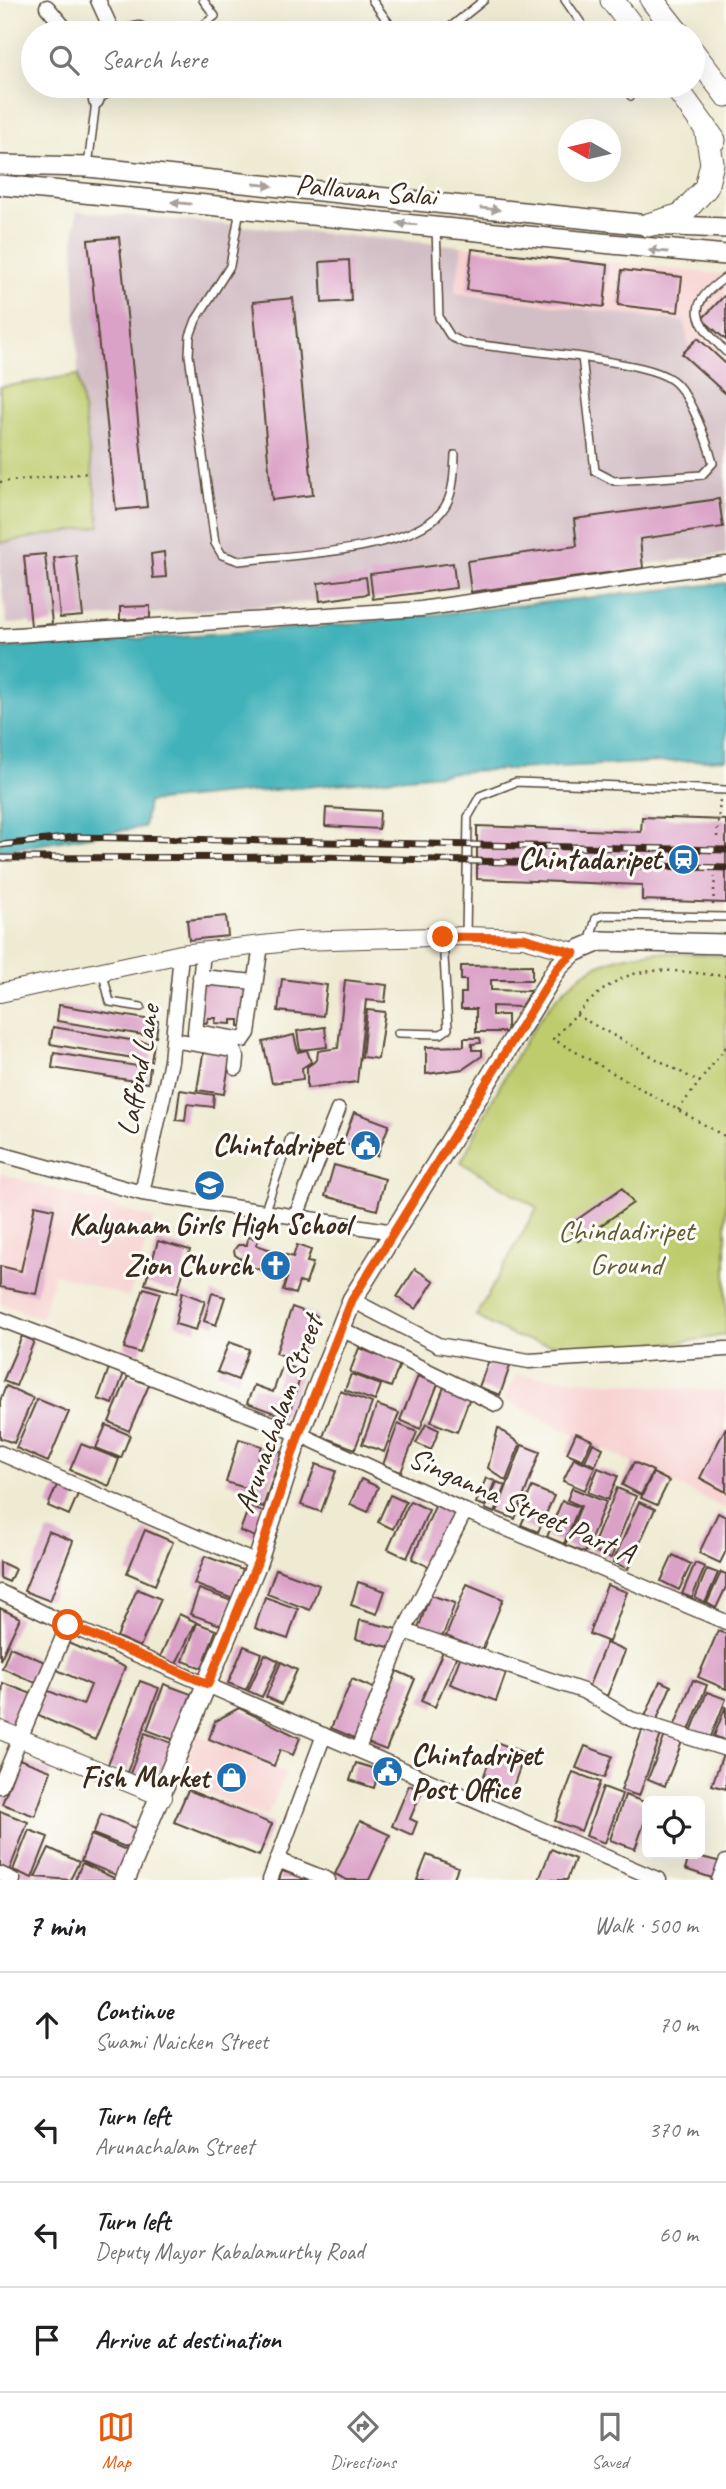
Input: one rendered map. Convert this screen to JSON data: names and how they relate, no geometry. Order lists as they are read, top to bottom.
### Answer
{
  "streets": {
    "main road": ["Pallavan Salai", "Arunachalam Street"],
    "street": ["Laffond Lane", "Singanna Street Part A"]
  },
  "crossings": [
    ["Arunachalam Street", "Singanna Street Part A"]
  ],
  "parks": ["Chindadiripet Ground"],
  "places": {
    "station": ["Chintadaripet"],
    "public building": ["Chintadripet", "Chintadripet Post Office"],
    "school or university": ["Kalyanam Girls High School"],
    "church": ["Zion Church"],
    "shop": ["Fish Market"]
  },
  "north": "left",
  "page": {
    "search": "Search here",
    "heading": ["7 min", "Walk · 500 m"],
    "list": [
      ["Continue", "Swami Naicken Street", "70 m"],
      ["Turn left", "Arunachalam Street", "370 m"],
      ["Turn left", "Deputy Mayor Kabalamurthy Road", "60 m"],
      "Arrive at destination"
    ],
    "nav": ["Map", "Directions", "Saved"]
  }
}
